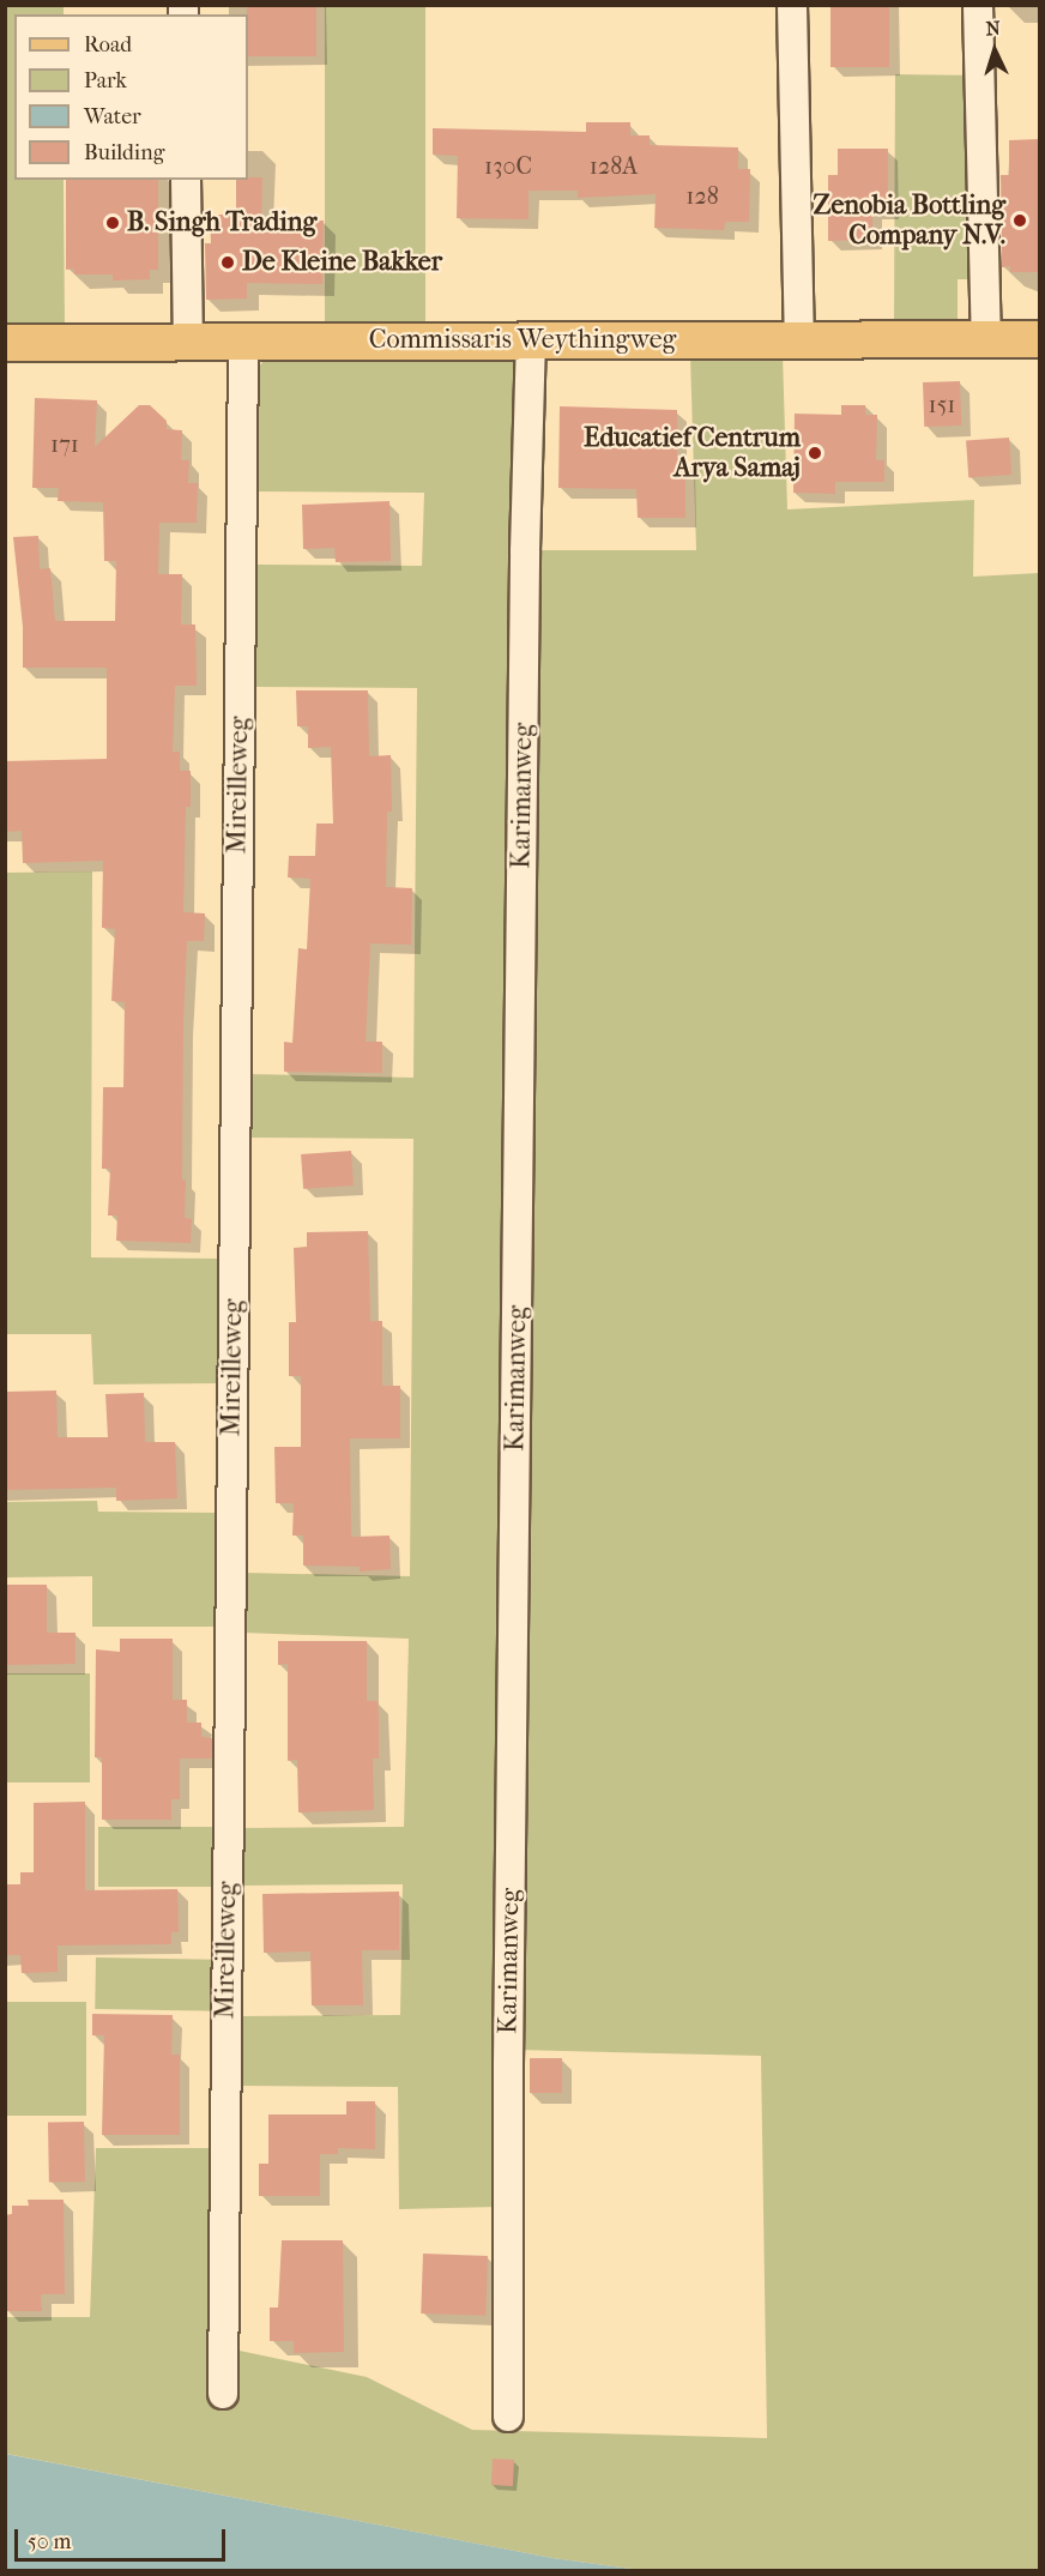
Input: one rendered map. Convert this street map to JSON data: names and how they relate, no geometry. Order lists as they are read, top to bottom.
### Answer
{
  "streets": {
    "main road": ["Commissaris Weythingweg"],
    "lane": ["Mireilleweg", "Karimanweg"]
  },
  "crossings": [
    ["Commissaris Weythingweg", "Mireilleweg"],
    ["Commissaris Weythingweg", "Karimanweg"]
  ],
  "places": [
    "Zenobia Bottling Company N.V.",
    "B. Singh Trading",
    "De Kleine Bakker",
    "Educatief Centrum Arya Samaj"
  ],
  "house_numbers": [
    "130C",
    "128A",
    "128",
    "151",
    "171"
  ],
  "legend": [
    "Road",
    "Park",
    "Water",
    "Building"
  ],
  "scale_bar": "50 m",
  "north": "top"
}
